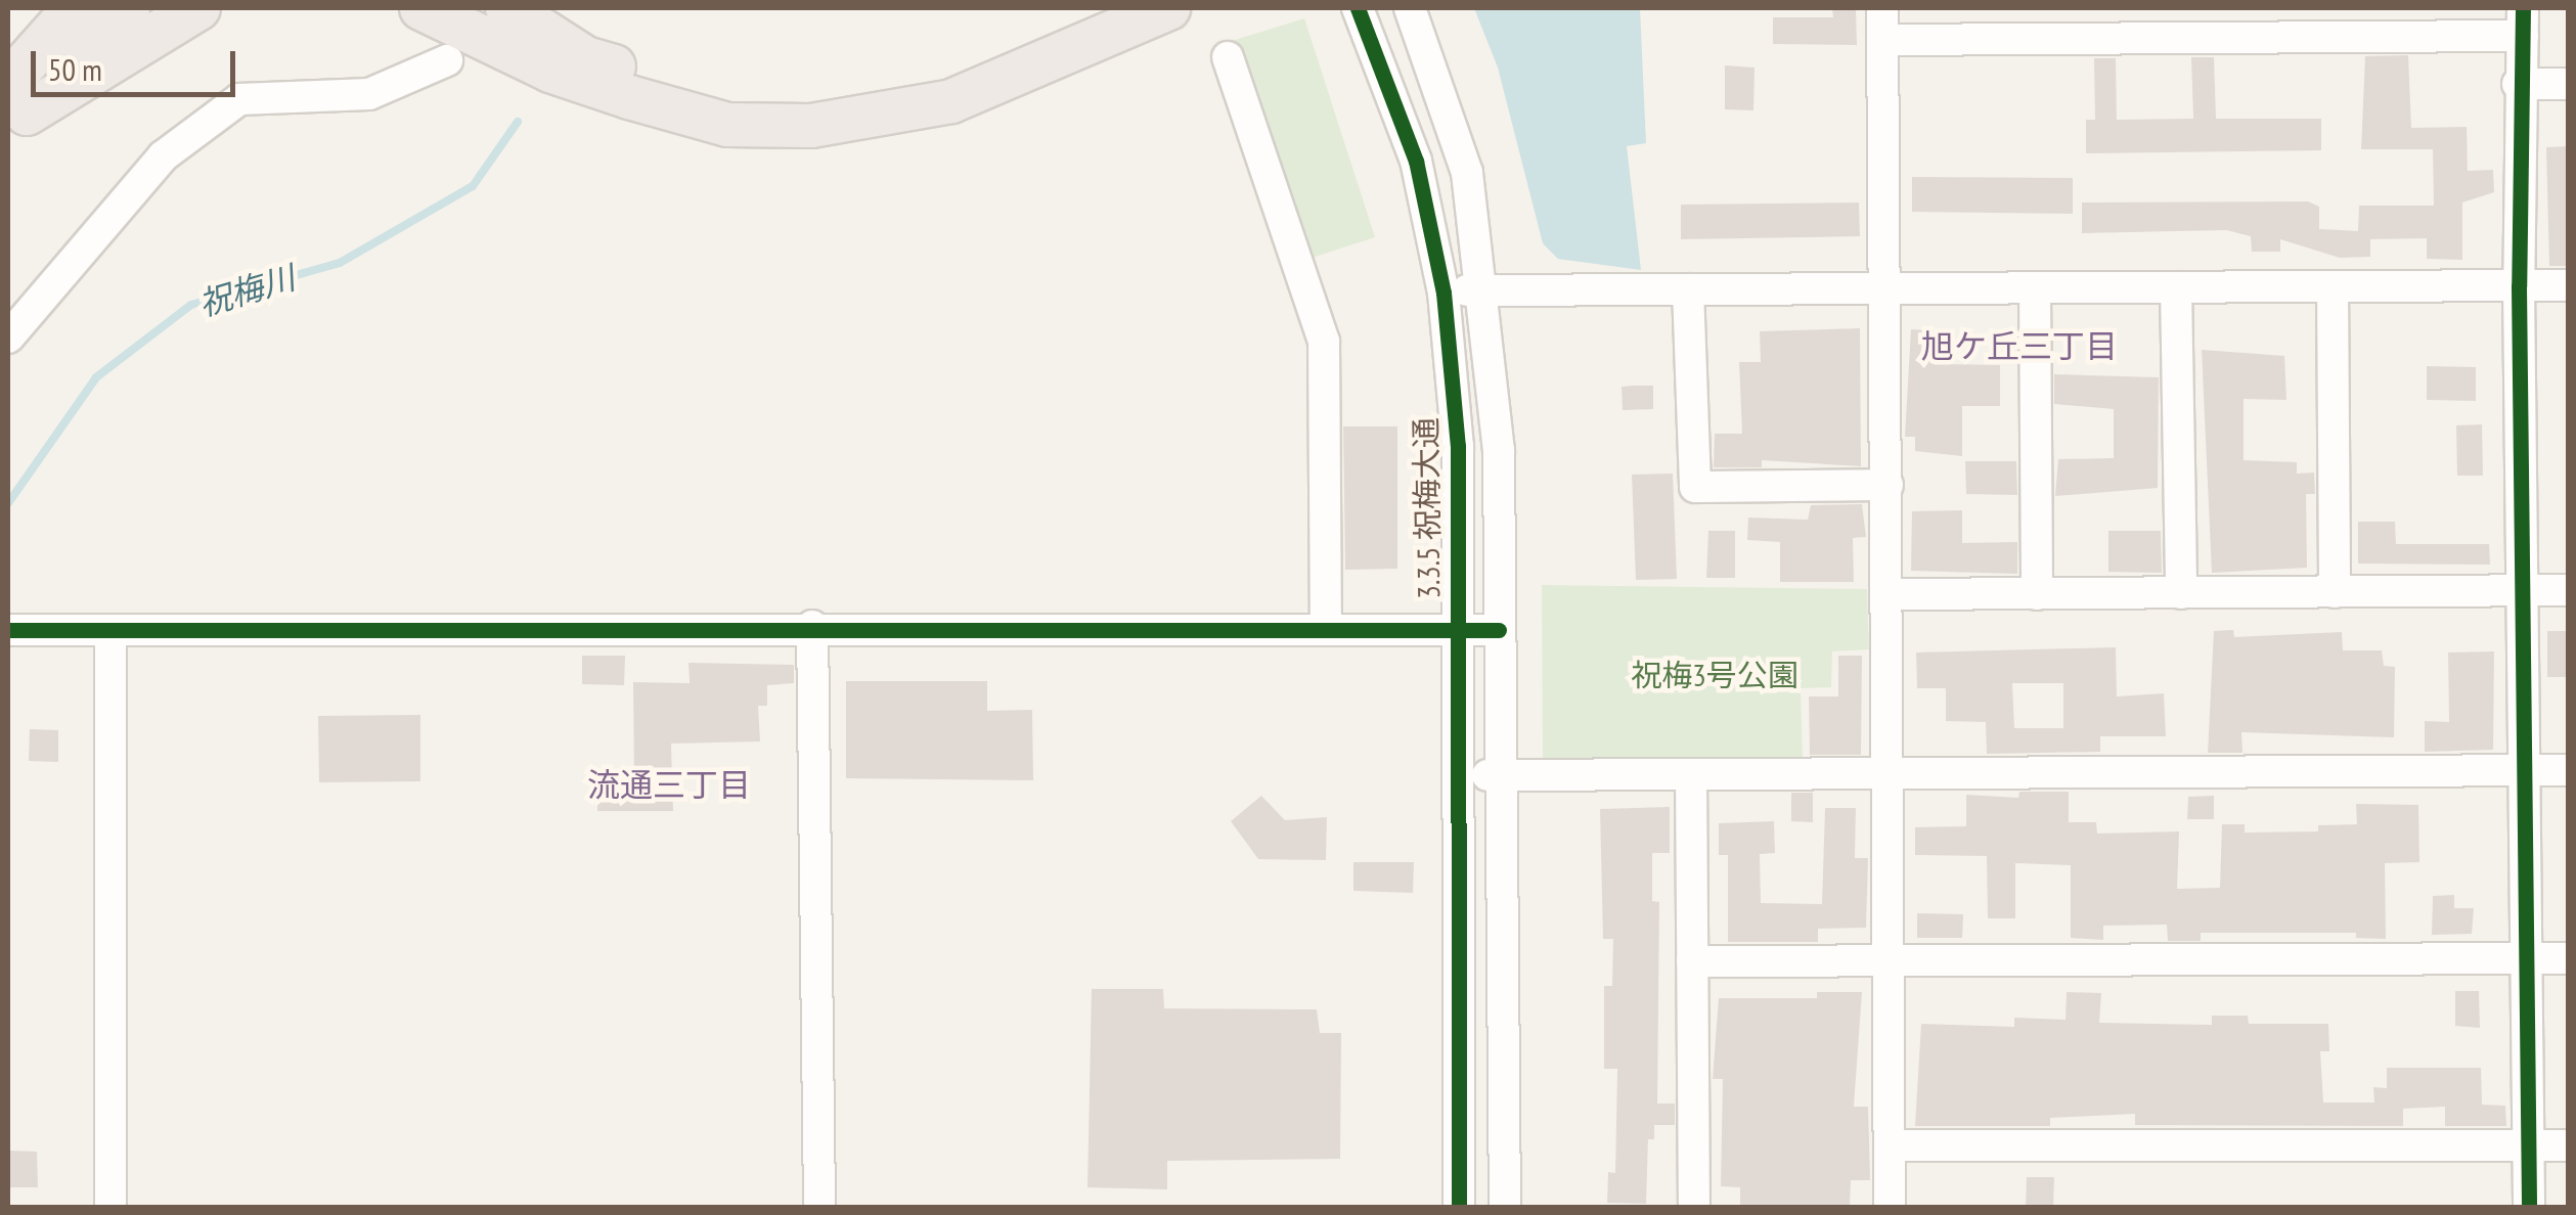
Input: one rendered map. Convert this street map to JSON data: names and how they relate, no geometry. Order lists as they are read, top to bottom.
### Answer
{
  "streets": {
    "street": ["3.3.5 祝梅大通"]
  },
  "districts": ["旭ケ丘三丁目", "流通三丁目"],
  "water": ["祝梅川"],
  "parks": ["祝梅3号公園"],
  "scale_bar": "50 m"
}
